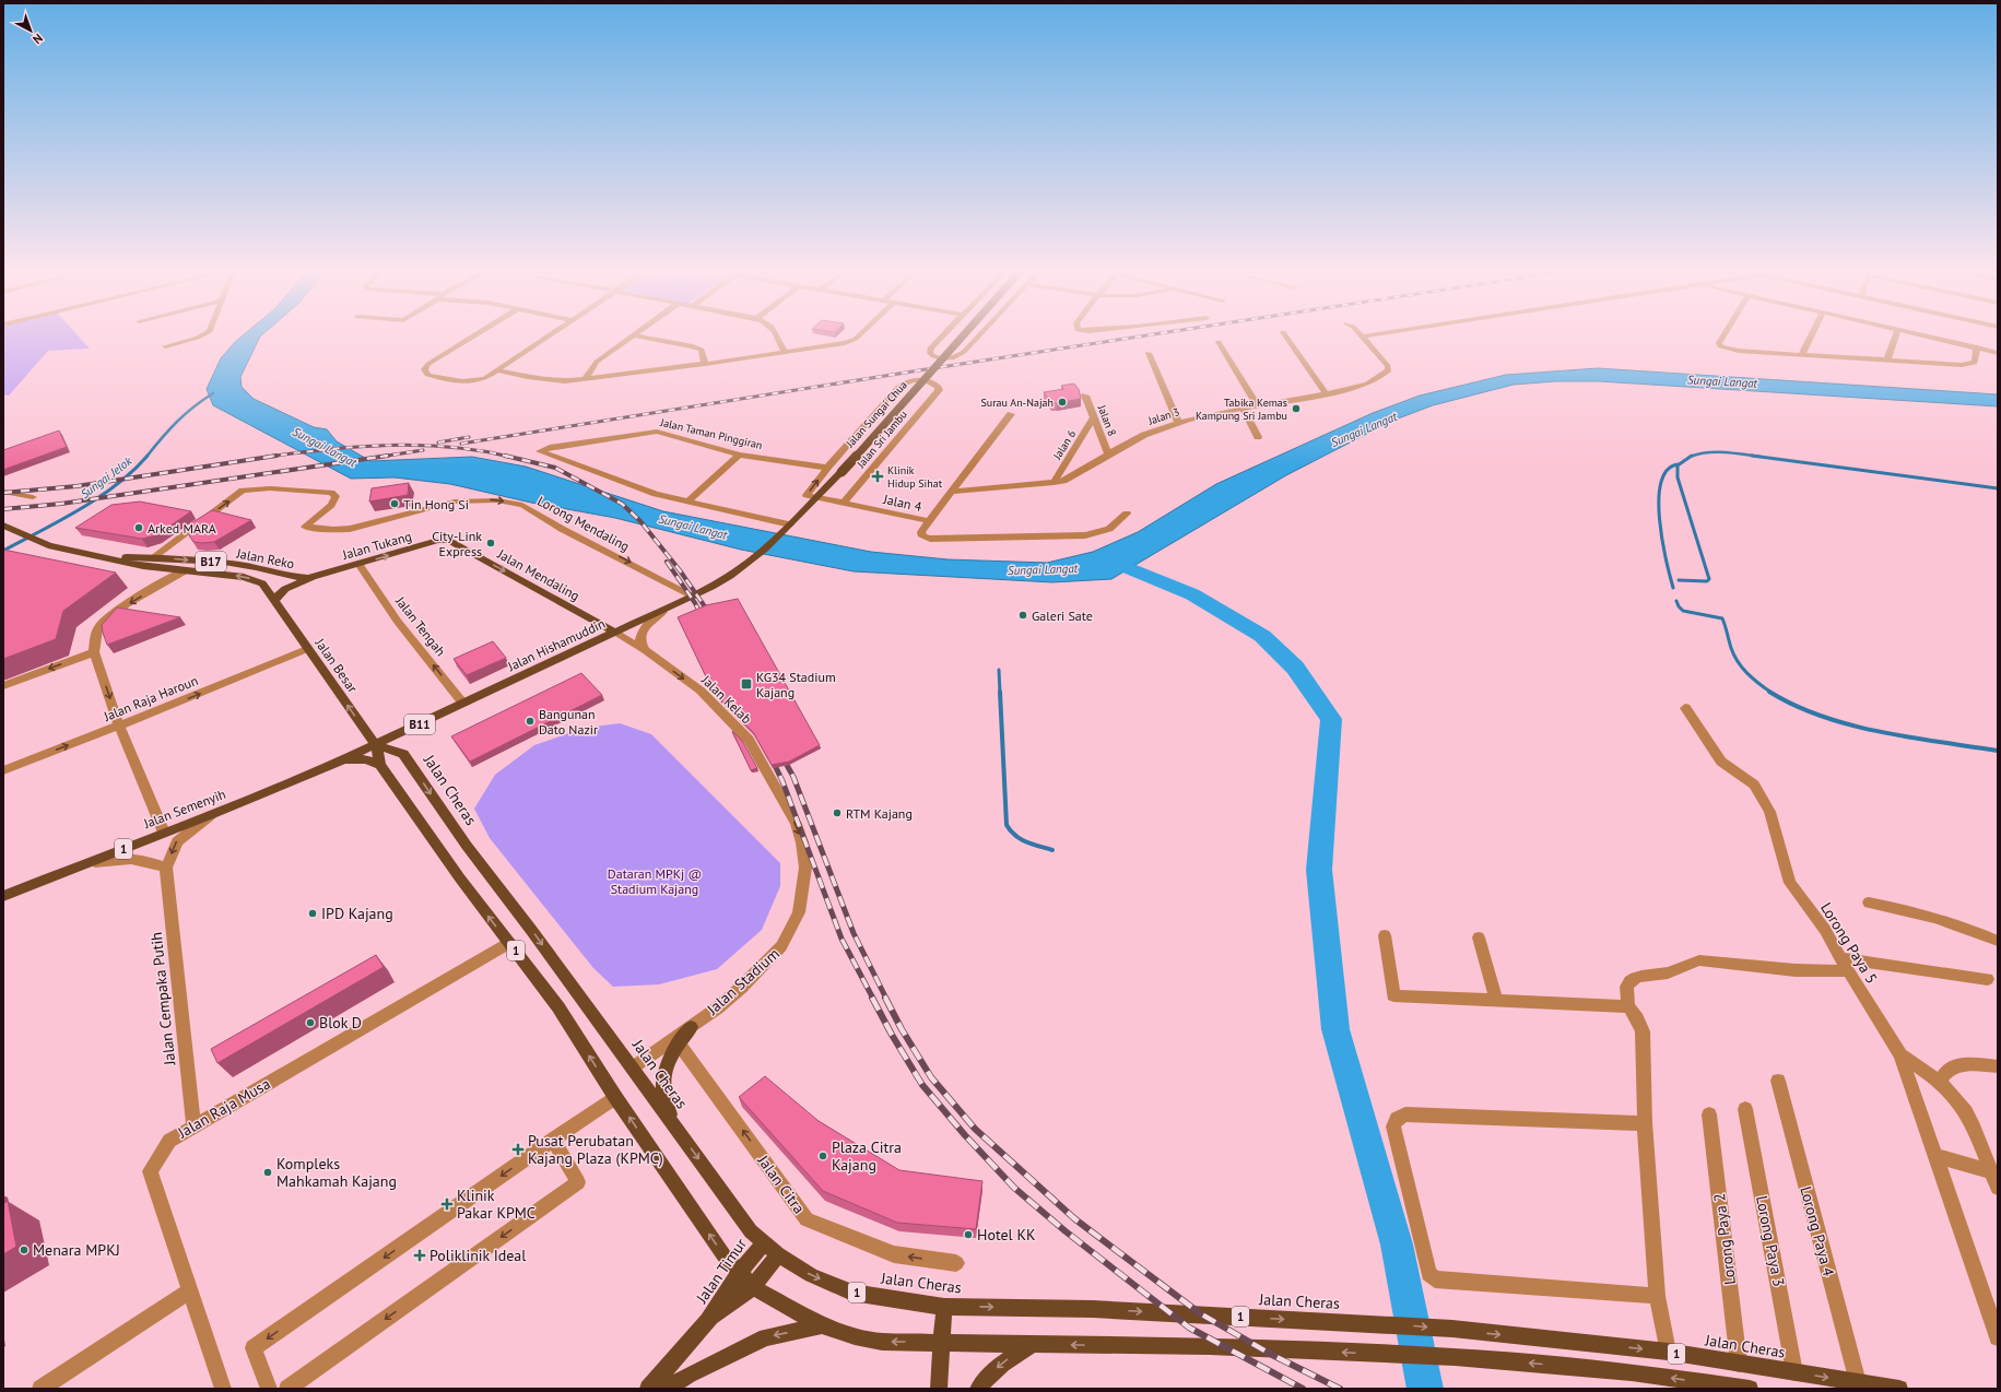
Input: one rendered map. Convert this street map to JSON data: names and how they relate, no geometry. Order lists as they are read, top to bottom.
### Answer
{
  "streets": {
    "main road": [
      "Jalan Sungai Chua",
      "Jalan Tukang",
      "Jalan Reko",
      "B17",
      "Jalan Mendaling",
      "Jalan Hishamuddin",
      "Jalan Besar",
      "B11",
      "Jalan Cheras",
      "Jalan Semenyih",
      "1",
      "Jalan Timur"
    ],
    "street": [
      "Jalan 3",
      "Jalan 8",
      "Jalan Taman Pinggiran",
      "Jalan Sri Jambu",
      "Jalan 6",
      "Jalan 4",
      "Lorong Mendaling",
      "Jalan Tengah",
      "Jalan Raja Haroun",
      "Jalan Kelab",
      "Lorong Paya 5",
      "Jalan Stadium",
      "Jalan Cempaka Putih",
      "Jalan Raja Musa",
      "Jalan Citra",
      "Lorong Paya 4",
      "Lorong Paya 2",
      "Lorong Paya 3"
    ]
  },
  "crossings": [
    ["Jalan Sungai Chua", "Jalan 4"],
    ["Jalan Sungai Chua", "Jalan Hishamuddin"],
    ["Jalan 3", "Jalan 8"],
    ["Jalan 3", "Jalan 6"],
    ["Jalan 3", "Jalan 4"],
    ["Jalan 8", "Jalan 6"],
    ["Jalan Taman Pinggiran", "Jalan Sri Jambu"],
    ["Jalan Sri Jambu", "Jalan 4"],
    ["Lorong Mendaling", "Jalan Reko"],
    ["Lorong Mendaling", "Jalan Hishamuddin"],
    ["Jalan Tukang", "Jalan Reko"],
    ["Jalan Tukang", "Jalan Mendaling"],
    ["Jalan Tukang", "Jalan Tengah"],
    ["Jalan Reko", "Jalan Besar"],
    ["B17", "Jalan Hishamuddin"],
    ["B17", "Jalan Besar"],
    ["B17", "Jalan Cheras"],
    ["B17", "Jalan Semenyih"],
    ["B17", "1"],
    ["Jalan Mendaling", "Jalan Hishamuddin"],
    ["Jalan Mendaling", "Jalan Kelab"],
    ["Jalan Tengah", "Jalan Hishamuddin"],
    ["Jalan Hishamuddin", "Jalan Besar"],
    ["Jalan Hishamuddin", "Jalan Kelab"],
    ["Jalan Hishamuddin", "Jalan Cheras"],
    ["Jalan Hishamuddin", "Jalan Semenyih"],
    ["Jalan Besar", "Jalan Raja Haroun"],
    ["Jalan Besar", "Jalan Cheras"],
    ["Jalan Besar", "Jalan Semenyih"],
    ["Jalan Kelab", "Jalan Stadium"],
    ["Jalan Cheras", "Jalan Semenyih"],
    ["Jalan Cheras", "Jalan Stadium"],
    ["Jalan Cheras", "Lorong Paya 4"],
    ["Jalan Cheras", "Lorong Paya 2"],
    ["Jalan Cheras", "Lorong Paya 3"],
    ["Jalan Cheras", "Jalan Timur"],
    ["Jalan Semenyih", "Jalan Cempaka Putih"],
    ["1", "Jalan Raja Musa"],
    ["1", "Jalan Timur"],
    ["Jalan Cempaka Putih", "Jalan Raja Musa"]
  ],
  "one_way": [
    "Lorong Mendaling",
    "Jalan Tukang",
    "Jalan Mendaling",
    "Jalan Tengah",
    "Jalan Besar",
    "Jalan Raja Haroun",
    "Jalan Kelab",
    "Jalan Stadium",
    "Jalan Citra"
  ],
  "water": ["Sungai Langat", "Sungai Jelok"],
  "parks": ["Dataran MPKj @ Stadium Kajang"],
  "places": {
    "other": [
      "Surau An-Najah",
      "Tabika Kemas Kampung Sri Jambu",
      "Tin Hong Si",
      "Arked MARA",
      "City-Link Express",
      "Galeri Sate",
      "Bangunan Dato Nazir",
      "RTM Kajang",
      "IPD Kajang",
      "Blok D",
      "Plaza Citra Kajang",
      "Kompleks Mahkamah Kajang",
      "Hotel KK",
      "Menara MPKJ"
    ],
    "health": [
      "Klinik Hidup Sihat",
      "Pusat Perubatan Kajang Plaza (KPMC)",
      "Klinik Pakar KPMC",
      "Poliklinik Ideal"
    ],
    "transit": ["KG34 Stadium Kajang"]
  },
  "north": "bottom right"
}
